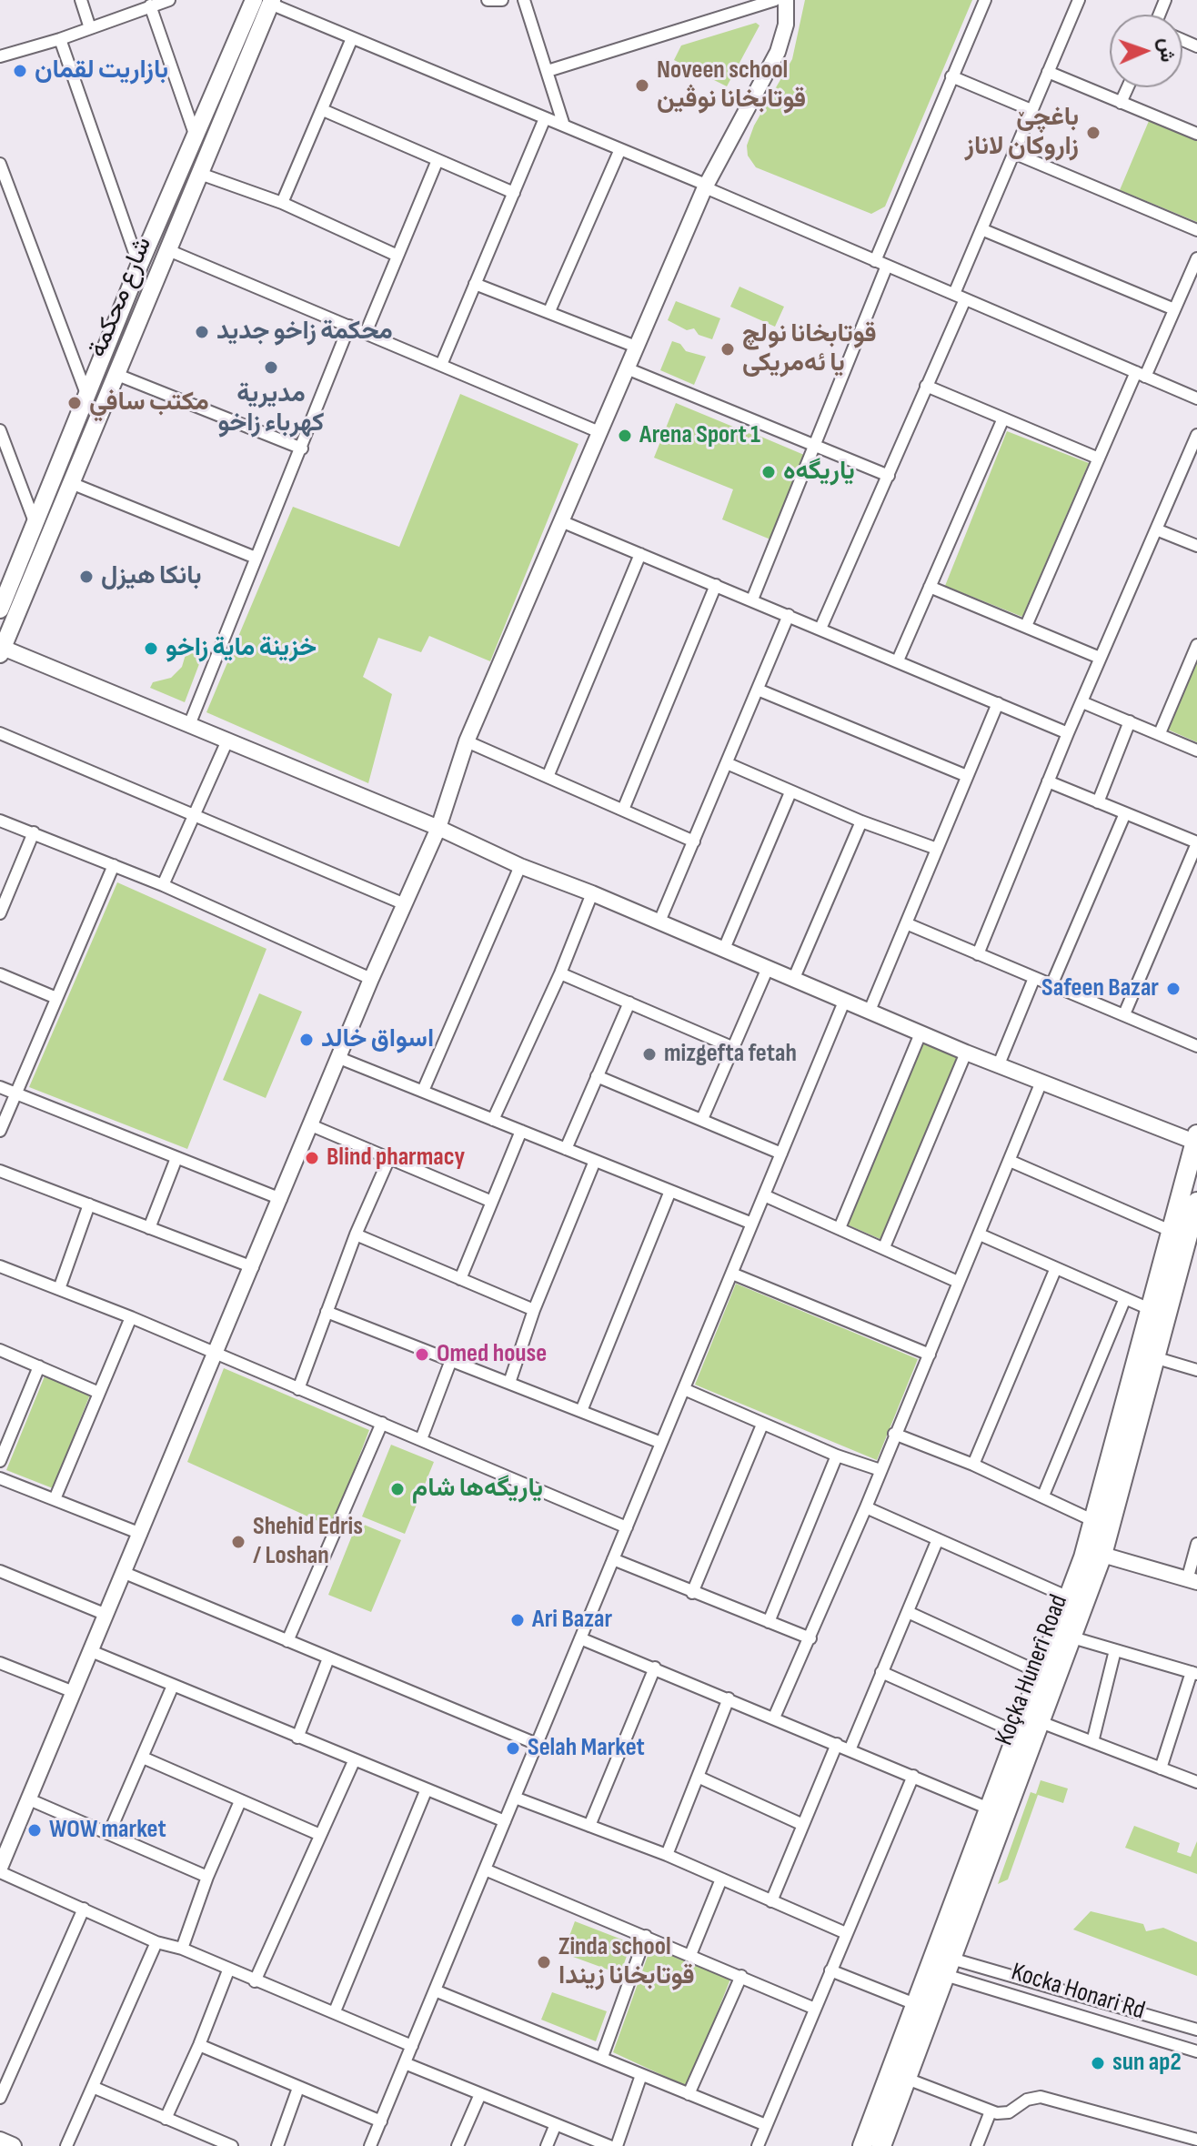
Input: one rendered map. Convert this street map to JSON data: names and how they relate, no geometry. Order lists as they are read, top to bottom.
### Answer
{
  "streets": {
    "main road": ["شارع محكمة", "Koçka Hunerî Road"],
    "street": ["Kocka Honari Rd"]
  },
  "crossings": [
    ["Koçka Hunerî Road", "Kocka Honari Rd"]
  ],
  "places": [
    "بازاريت لقمان",
    "Noveen school قوتابخانا نوڤين",
    "باغچێ زاروكان لاناز",
    "محكمة زاخو جديد",
    "قوتابخانا نولچ يا ئەمريكى",
    "مديرية كهرباء زاخو",
    "مكتب سافي",
    "Arena Sport 1",
    "یاریگه‌ه",
    "بانکا هیزل",
    "خزينة ماية زاخو",
    "Safeen Bazar",
    "اسواق خالد",
    "mizgefta fetah",
    "Blind pharmacy",
    "Omed house",
    "ياريگه‌ها شام",
    "Shehid Edris / Loshan",
    "Ari Bazar",
    "Selah Market",
    "WOW market",
    "Zinda school قوتابخانا زیندا",
    "sun ap2"
  ],
  "north": "right"
}
